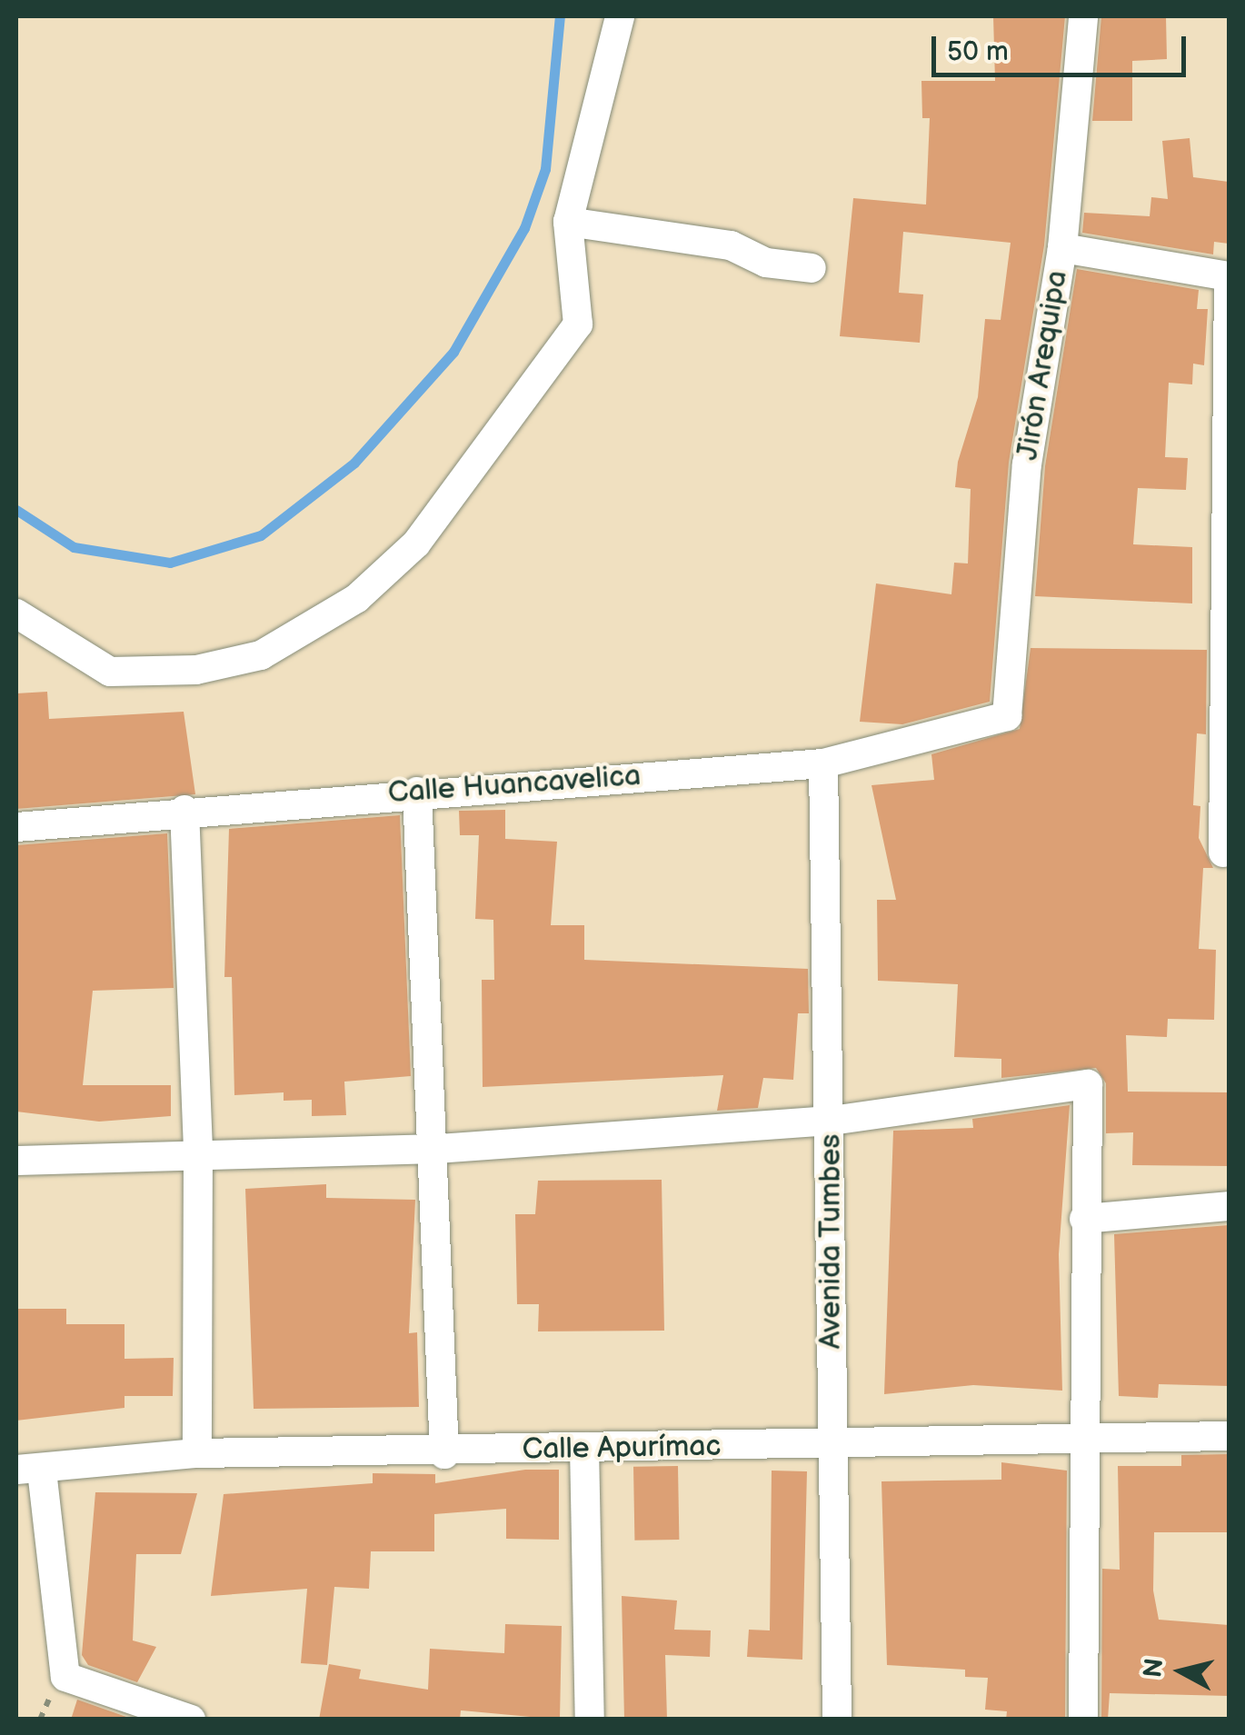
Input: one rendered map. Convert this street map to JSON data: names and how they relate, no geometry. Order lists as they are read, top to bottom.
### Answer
{
  "streets": {
    "street": [
      "Jirón Arequipa",
      "Calle Huancavelica",
      "Avenida Tumbes",
      "Calle Apurímac"
    ]
  },
  "crossings": [
    ["Jirón Arequipa", "Calle Huancavelica"],
    ["Calle Huancavelica", "Avenida Tumbes"],
    ["Avenida Tumbes", "Calle Apurímac"]
  ],
  "scale_bar": "50 m",
  "north": "left"
}
